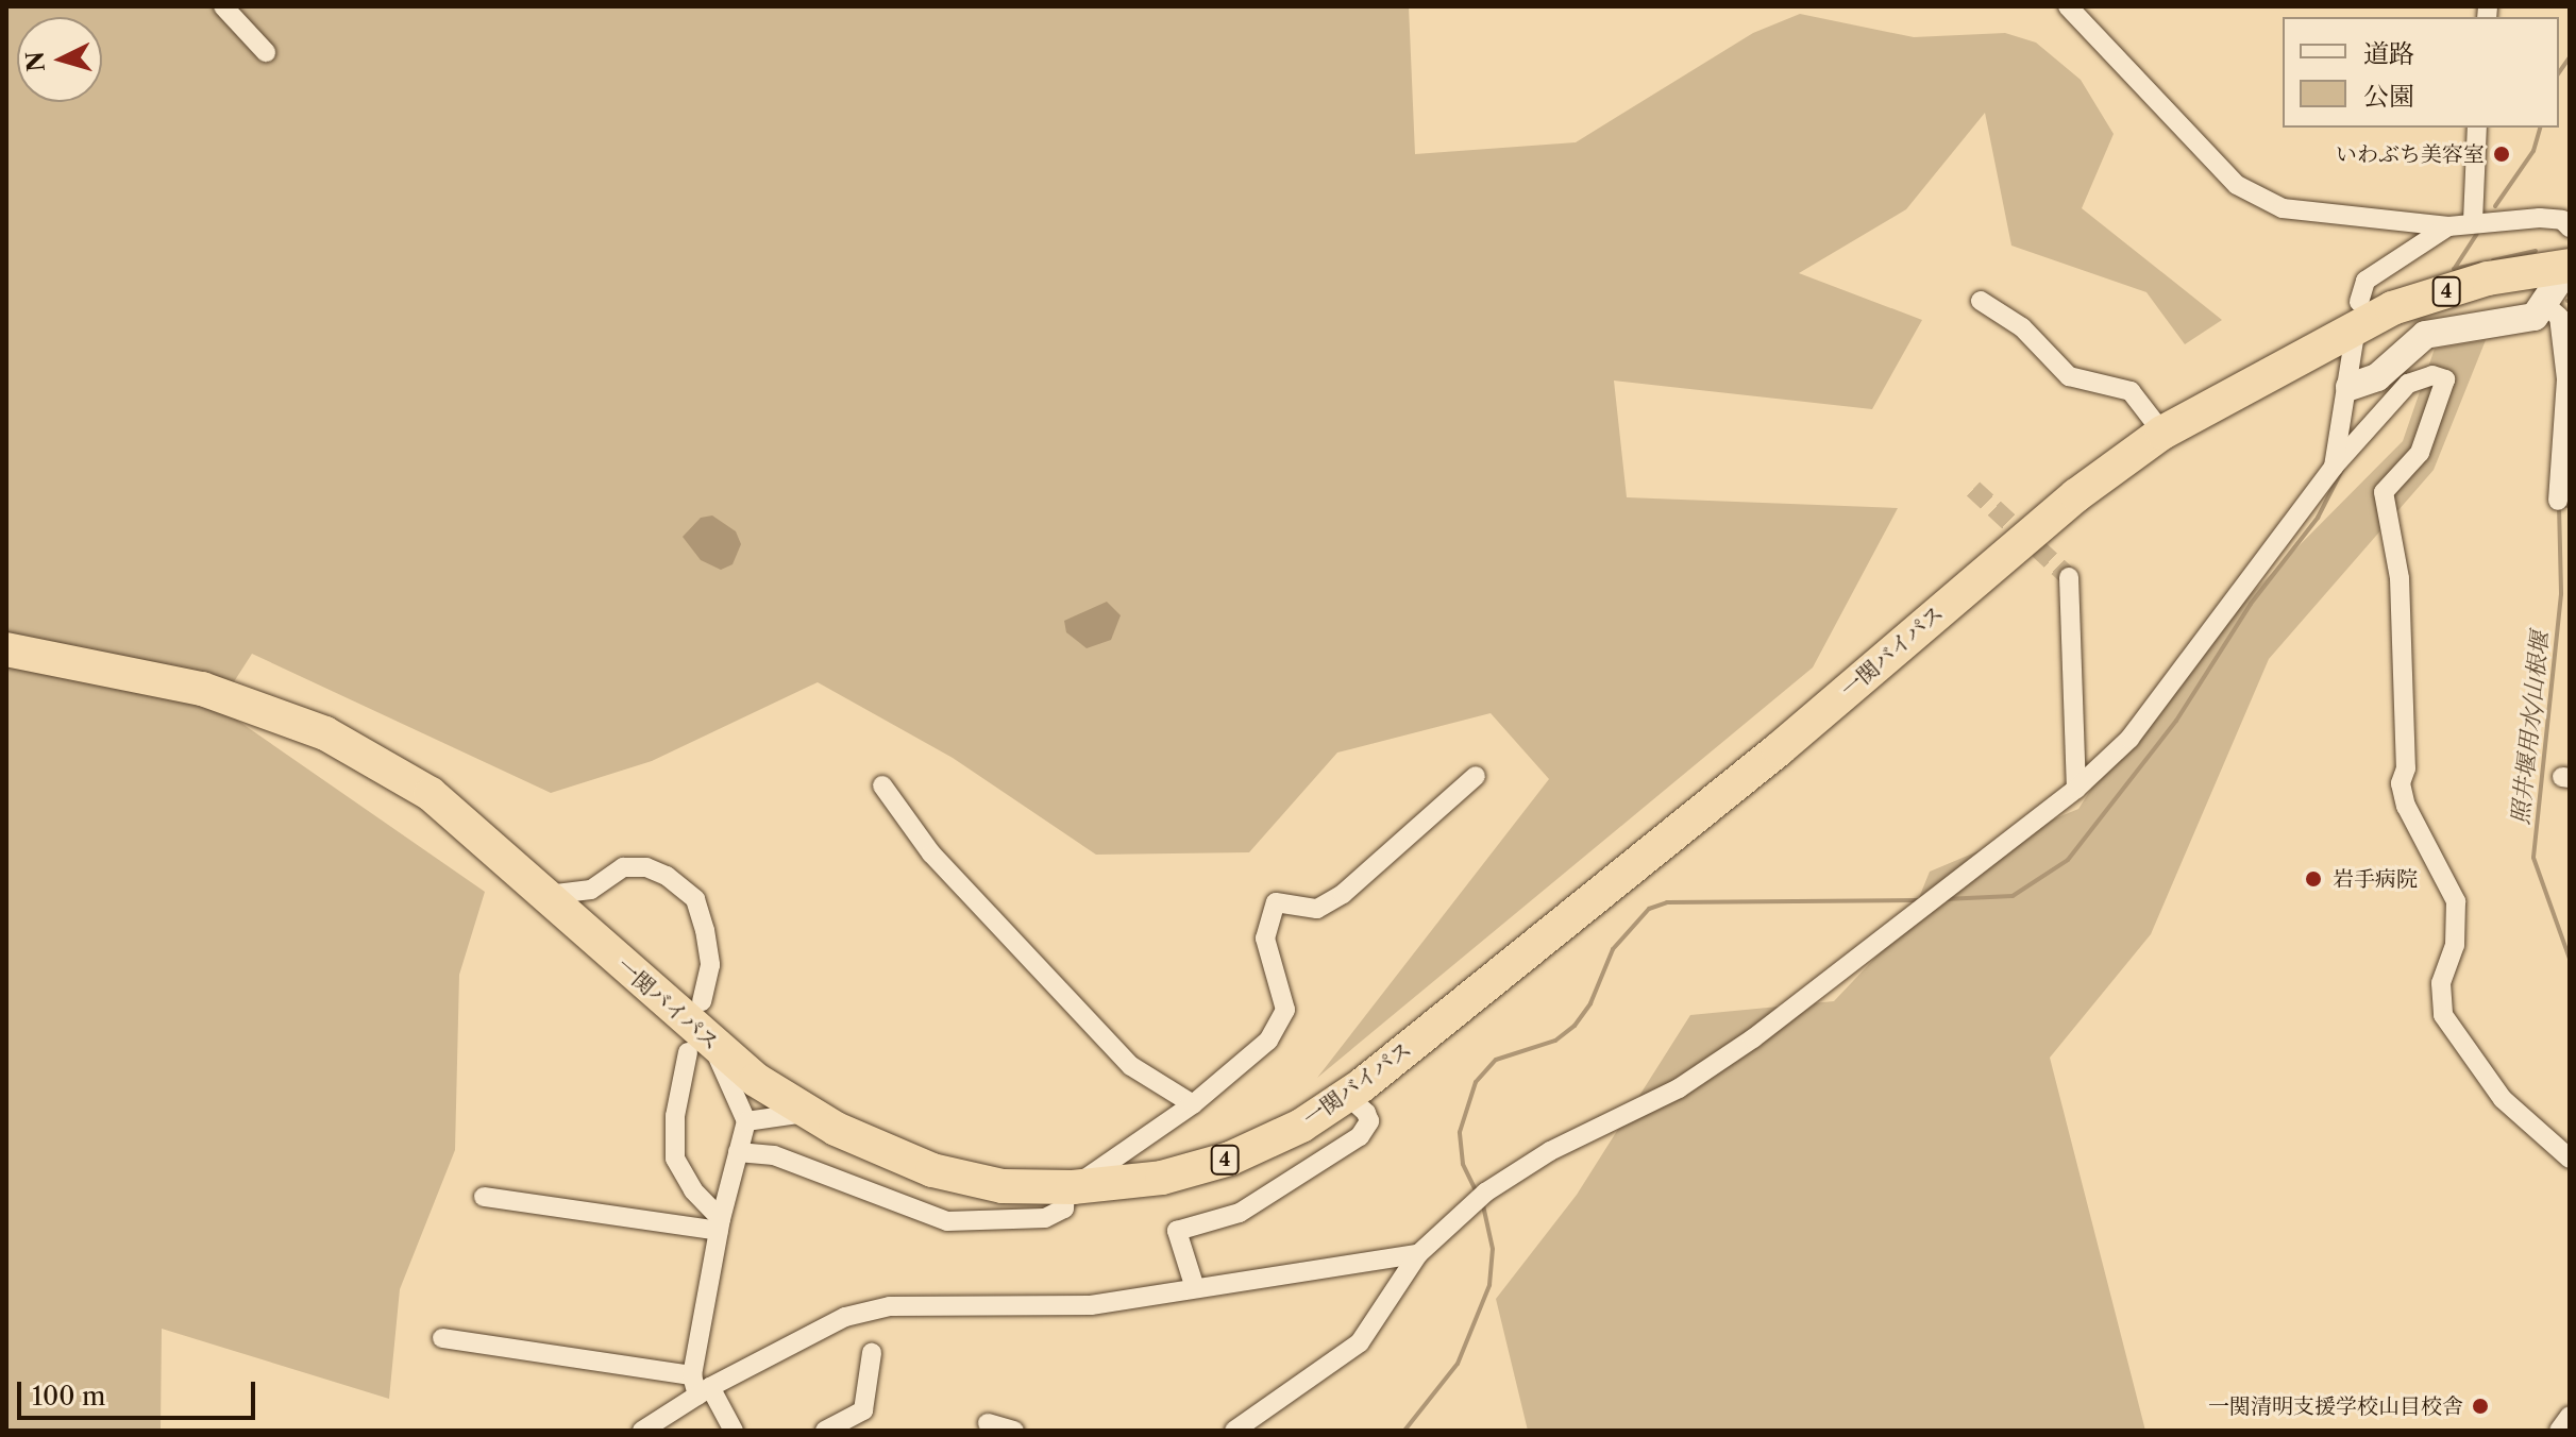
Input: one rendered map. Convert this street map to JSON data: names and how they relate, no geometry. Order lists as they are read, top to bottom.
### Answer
{
  "streets": {
    "highway": ["4", "一関バイパス"]
  },
  "water": ["照井堰用水/山根堰"],
  "places": ["いわぶち美容室", "岩手病院", "一関清明支援学校山目校舎"],
  "legend": ["道路", "公園"],
  "scale_bar": "100 m",
  "north": "left"
}
